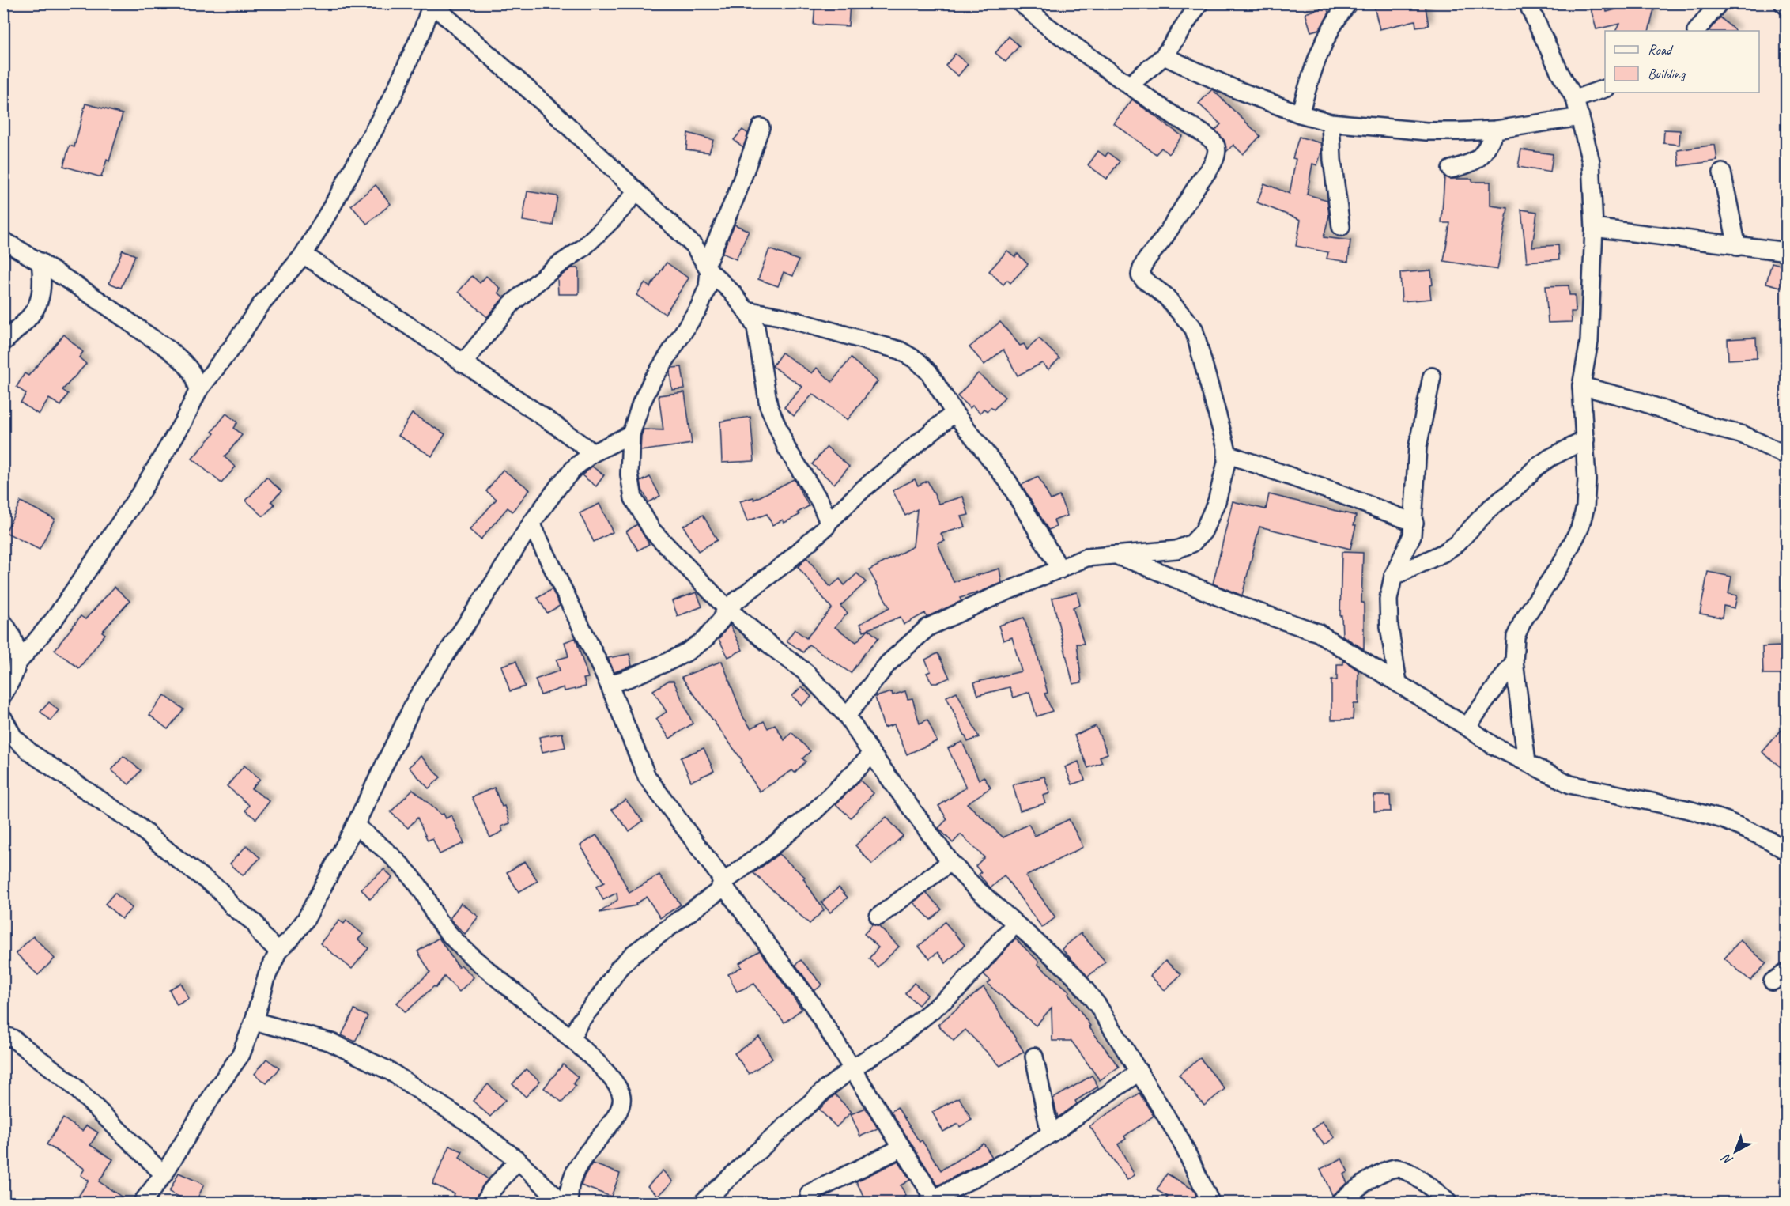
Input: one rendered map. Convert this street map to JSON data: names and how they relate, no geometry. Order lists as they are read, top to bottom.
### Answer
{
  "legend": ["Road", "Building"],
  "north": "bottom left"
}
